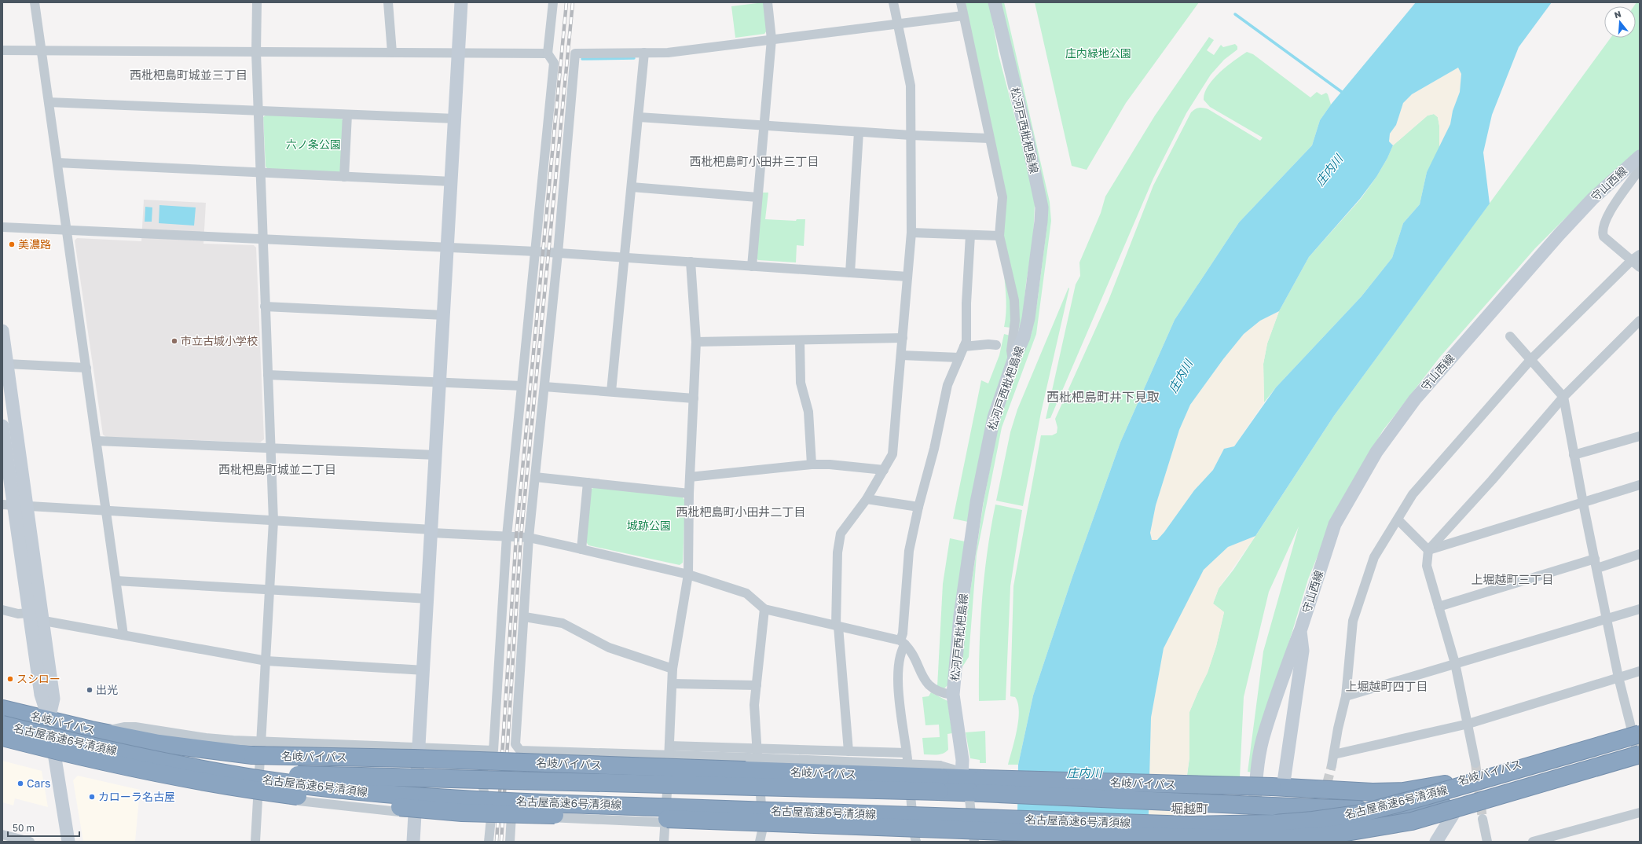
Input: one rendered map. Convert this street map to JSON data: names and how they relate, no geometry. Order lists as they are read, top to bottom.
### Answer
{
  "streets": {
    "highway": ["名岐バイパス", "名古屋高速6号清須線"],
    "main road": ["松河戸西枇杷島線", "守山西線"]
  },
  "crossings": [
    ["松河戸西枇杷島線", "名岐バイパス"],
    ["守山西線", "名岐バイパス"],
    ["名岐バイパス", "名古屋高速6号清須線"]
  ],
  "districts": [
    "西枇杷島町城並三丁目",
    "西枇杷島町小田井三丁目",
    "西枇杷島町井下見取",
    "西枇杷島町城並二丁目",
    "西枇杷島町小田井二丁目",
    "上堀越町三丁目",
    "上堀越町四丁目",
    "堀越町"
  ],
  "water": ["庄内川"],
  "parks": ["庄内緑地公園", "六ノ条公園", "城跡公園"],
  "places": [
    "美濃路",
    "市立古城小学校",
    "スシロー",
    "出光",
    "Cars",
    "カローラ名古屋"
  ],
  "scale_bar": "50 m",
  "north": "top"
}
